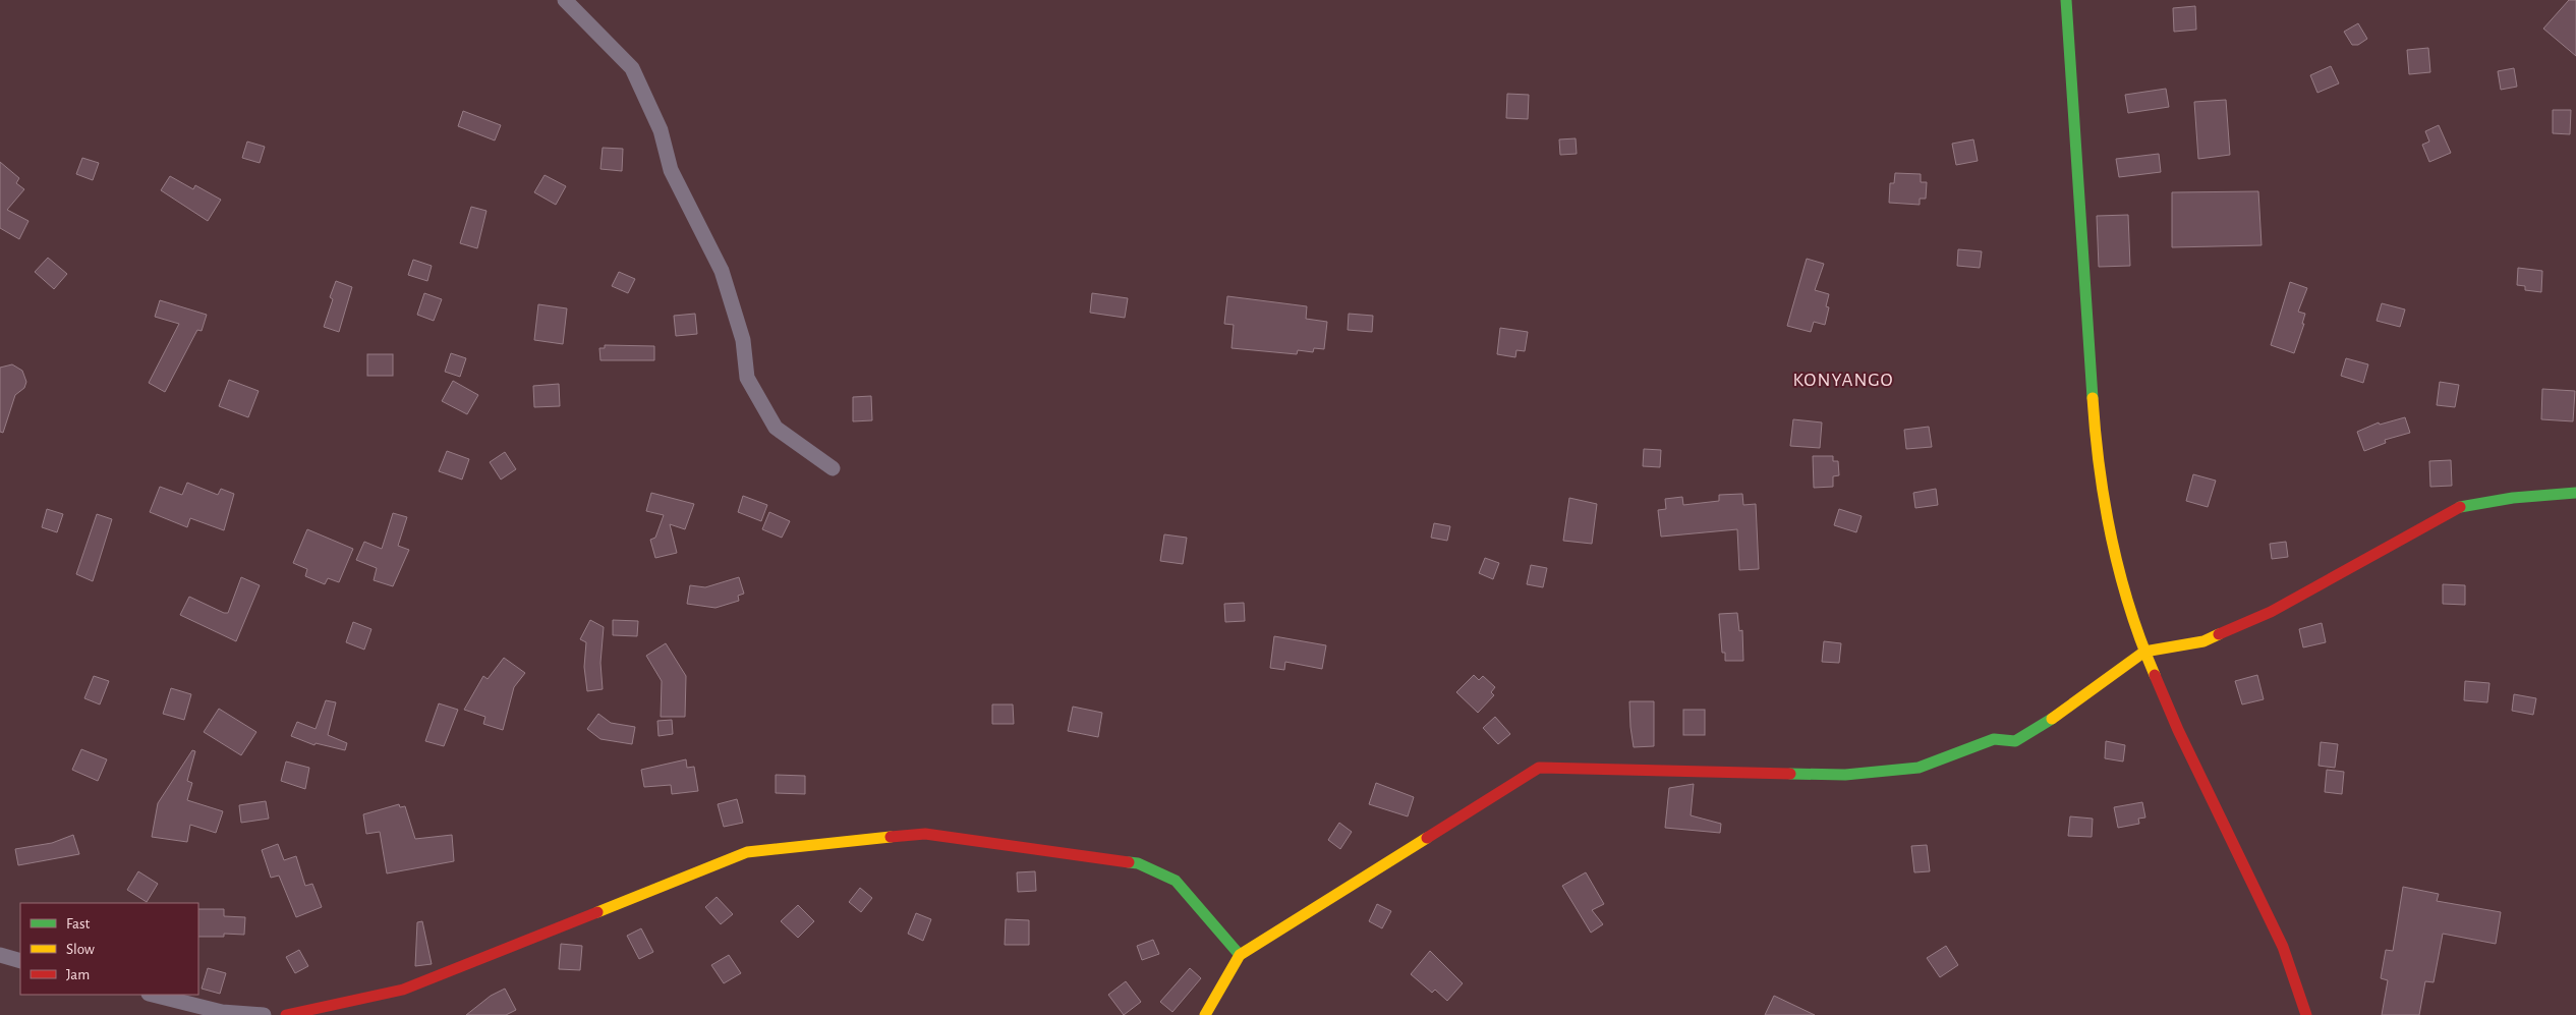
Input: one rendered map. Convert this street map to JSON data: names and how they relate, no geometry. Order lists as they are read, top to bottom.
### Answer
{
  "districts": ["KONYANGO"],
  "legend": ["Fast", "Slow", "Jam"]
}
